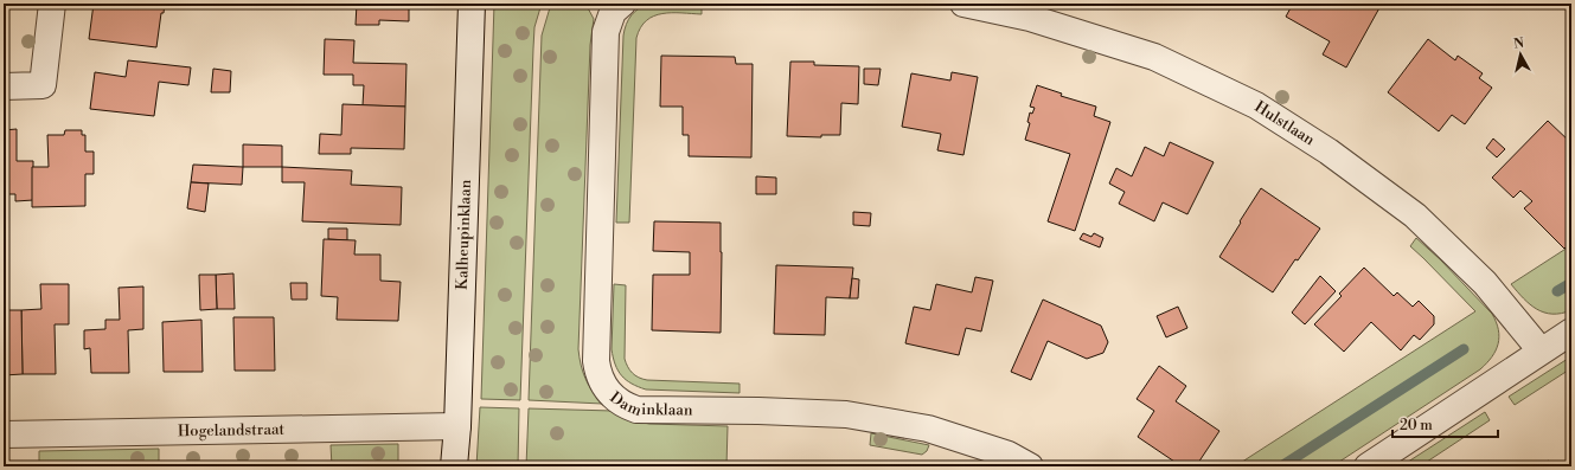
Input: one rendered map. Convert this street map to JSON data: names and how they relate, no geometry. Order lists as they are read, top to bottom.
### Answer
{
  "streets": {
    "street": [
      "Hulstlaan",
      "Kalheupinklaan",
      "Daminklaan",
      "Hogelandstraat"
    ]
  },
  "crossings": [
    ["Kalheupinklaan", "Hogelandstraat"]
  ],
  "scale_bar": "20 m",
  "north": "top"
}
